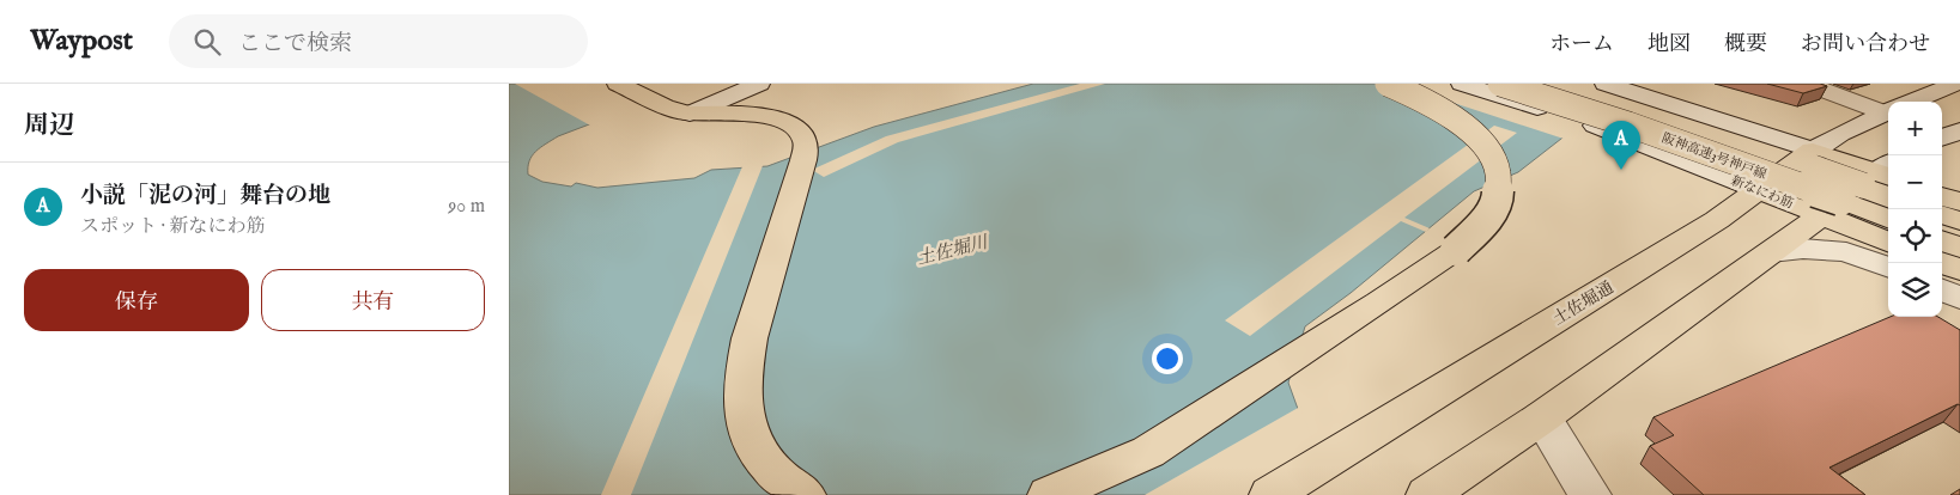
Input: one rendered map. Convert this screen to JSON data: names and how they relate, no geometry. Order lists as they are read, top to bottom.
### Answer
{
  "streets": {
    "main road": ["阪神高速3号神戸線", "新なにわ筋", "土佐堀通"]
  },
  "crossings": [
    ["新なにわ筋", "土佐堀通"]
  ],
  "water": ["土佐堀川"],
  "page": {
    "header": "Waypost",
    "search": "ここで検索",
    "nav": [
      "ホーム",
      "地図",
      "概要",
      "お問い合わせ"
    ],
    "heading": "周辺",
    "map_buttons": ["+", "−"],
    "pins": "A",
    "list": [
      {
        "mark": "A",
        "name": "小説「泥の河」舞台の地",
        "note": "スポット · 新なにわ筋",
        "value": "90 m"
      }
    ],
    "buttons": ["保存", "共有"]
  }
}
